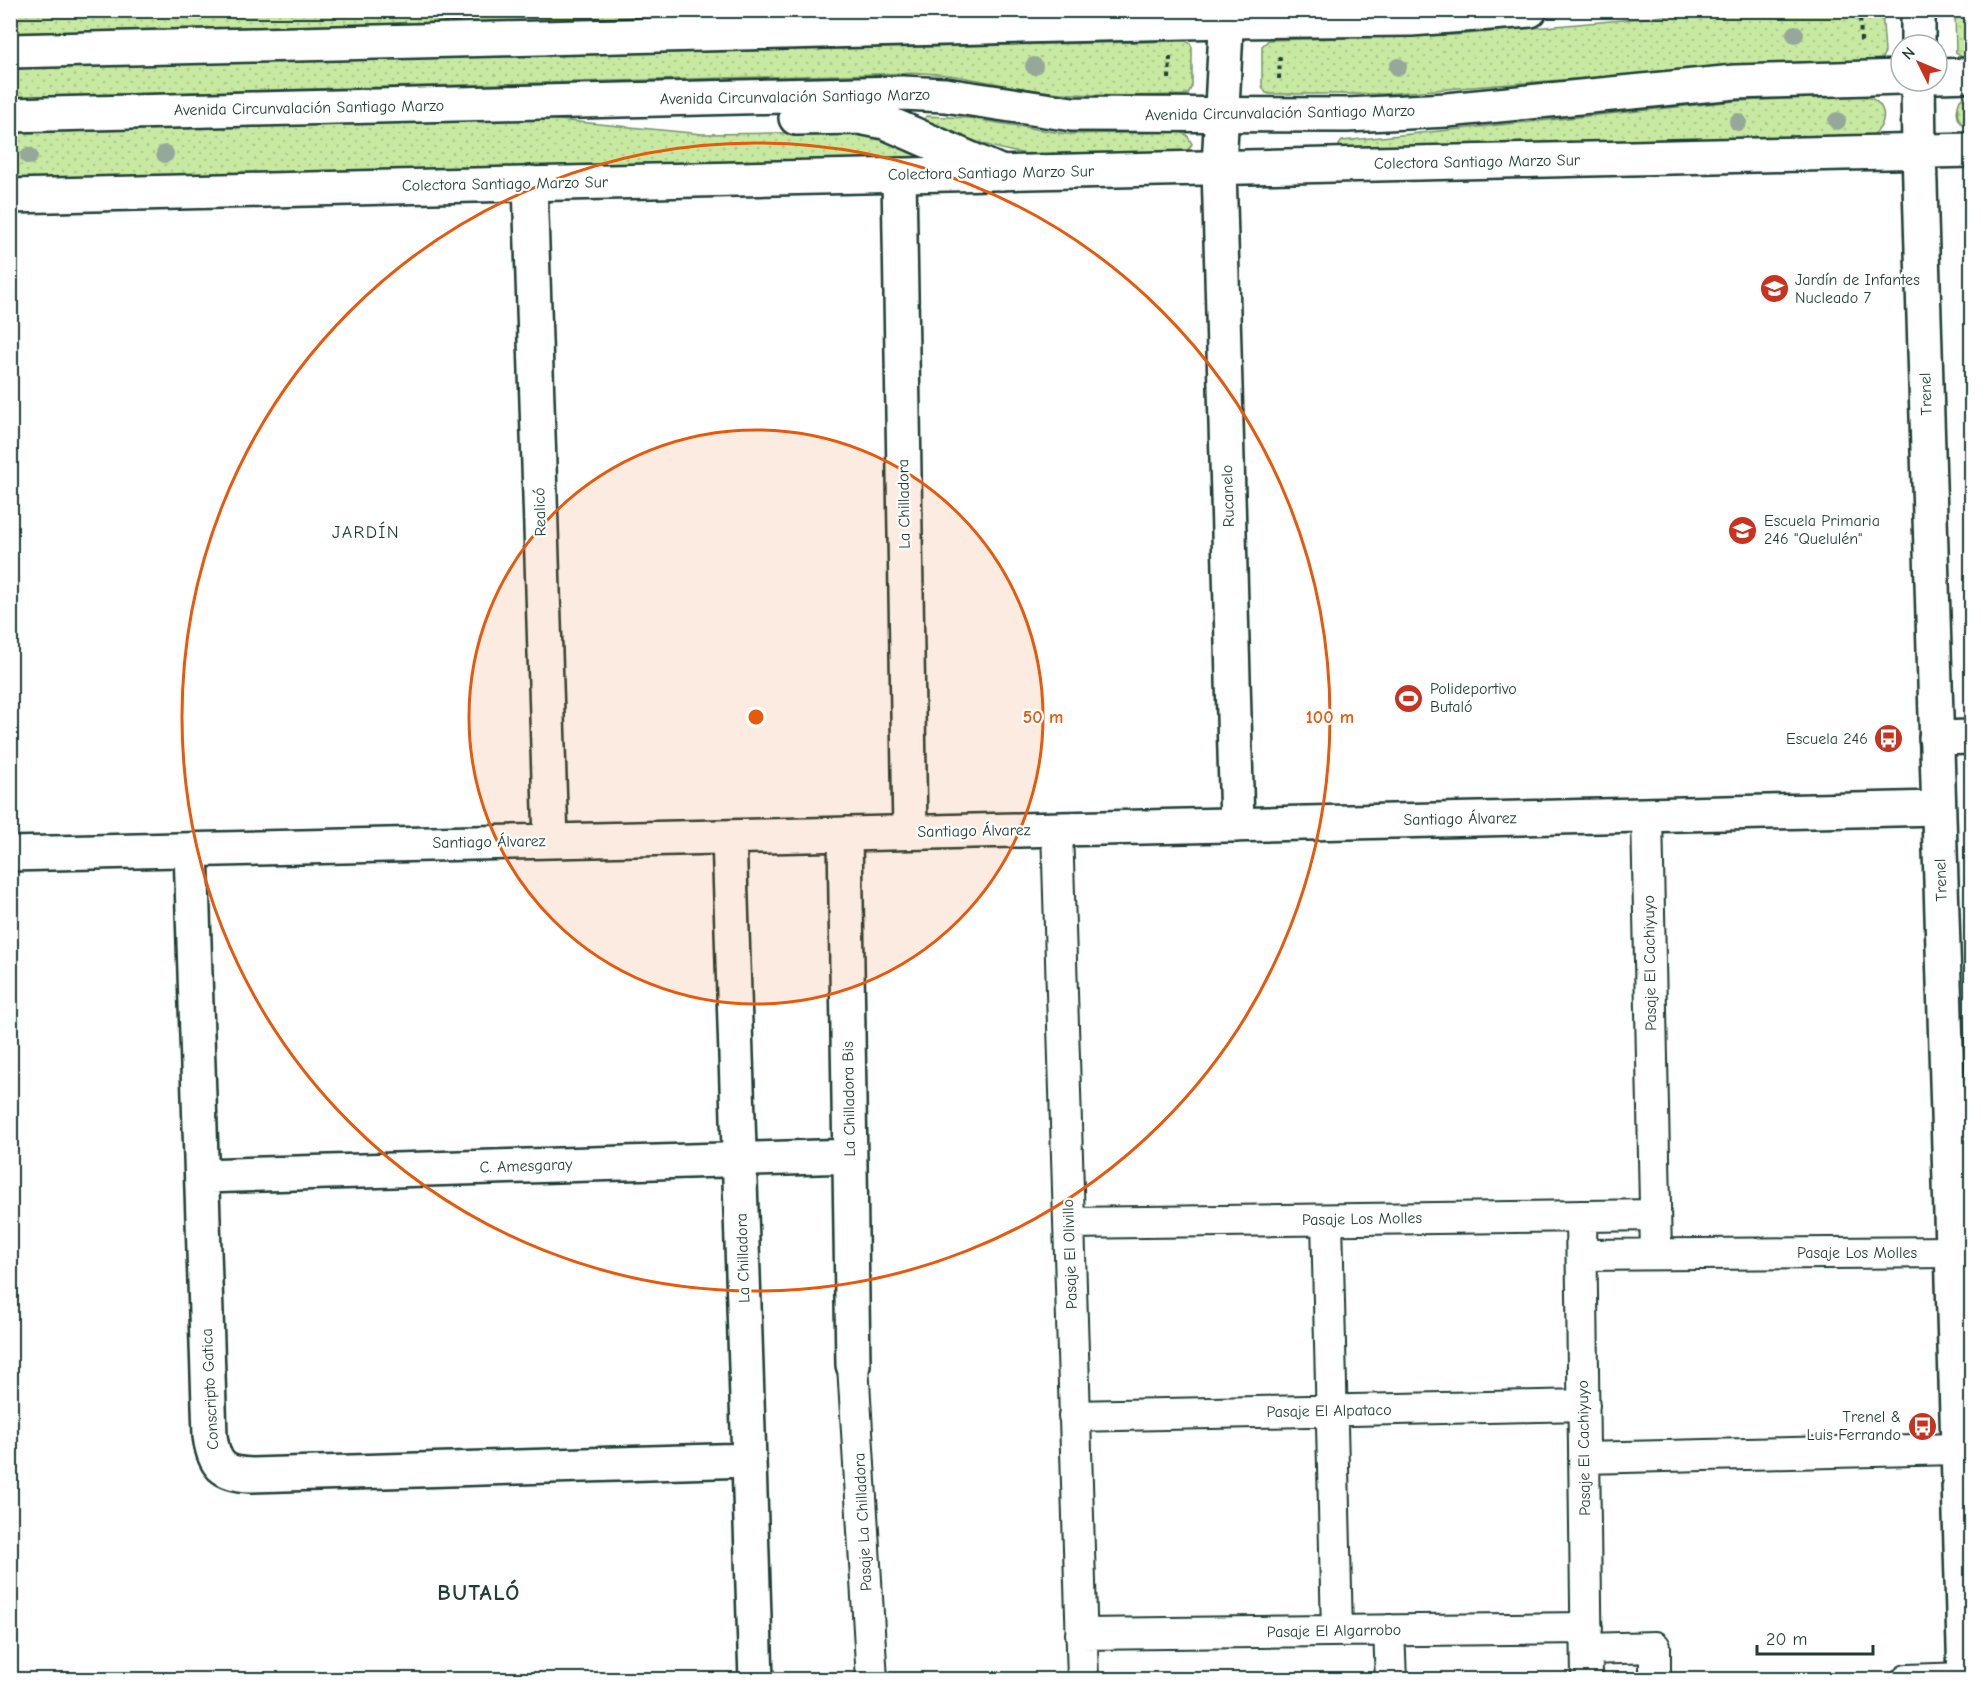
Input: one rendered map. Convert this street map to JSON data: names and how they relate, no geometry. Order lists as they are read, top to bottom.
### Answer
{
  "streets": {
    "street": [
      "Avenida Circunvalación Santiago Marzo",
      "Colectora Santiago Marzo Sur",
      "Trenel",
      "Rucanelo",
      "La Chilladora",
      "Realicó",
      "Santiago Álvarez",
      "Pasaje El Cachiyuyo",
      "La Chilladora Bis",
      "C. Amesgaray",
      "Pasaje Los Molles",
      "Pasaje El Olivillo",
      "Conscripto Gatica",
      "Pasaje El Alpataco",
      "Pasaje La Chilladora",
      "Pasaje El Algarrobo"
    ]
  },
  "crossings": [
    ["Avenida Circunvalación Santiago Marzo", "Rucanelo"],
    ["Colectora Santiago Marzo Sur", "Trenel"],
    ["Colectora Santiago Marzo Sur", "Rucanelo"],
    ["Colectora Santiago Marzo Sur", "La Chilladora"],
    ["Colectora Santiago Marzo Sur", "Realicó"],
    ["Trenel", "Santiago Álvarez"],
    ["Trenel", "Pasaje Los Molles"],
    ["Rucanelo", "Santiago Álvarez"],
    ["La Chilladora", "Santiago Álvarez"],
    ["La Chilladora", "C. Amesgaray"],
    ["La Chilladora", "Conscripto Gatica"],
    ["Realicó", "Santiago Álvarez"],
    ["Santiago Álvarez", "Pasaje El Cachiyuyo"],
    ["Santiago Álvarez", "La Chilladora Bis"],
    ["Santiago Álvarez", "Pasaje El Olivillo"],
    ["Santiago Álvarez", "Conscripto Gatica"],
    ["Pasaje El Cachiyuyo", "Pasaje Los Molles"],
    ["Pasaje El Cachiyuyo", "Pasaje El Alpataco"],
    ["Pasaje El Cachiyuyo", "Pasaje El Algarrobo"],
    ["La Chilladora Bis", "C. Amesgaray"],
    ["La Chilladora Bis", "Pasaje La Chilladora"],
    ["C. Amesgaray", "Conscripto Gatica"],
    ["Pasaje Los Molles", "Pasaje El Olivillo"],
    ["Pasaje El Olivillo", "Pasaje El Alpataco"],
    ["Pasaje El Olivillo", "Pasaje El Algarrobo"]
  ],
  "districts": ["JARDÍN", "BUTALÓ"],
  "places": {
    "school or university": ["Jardín de Infantes Nucleado 7", "Escuela Primaria 246 \"Quelulén\""],
    "sports": ["Polideportivo Butaló"],
    "bus stop": ["Escuela 246", "Trenel & Luis Ferrando"]
  },
  "scale_bar": "20 m",
  "north": "top left",
  "rings": ["50 m", "100 m"]
}
